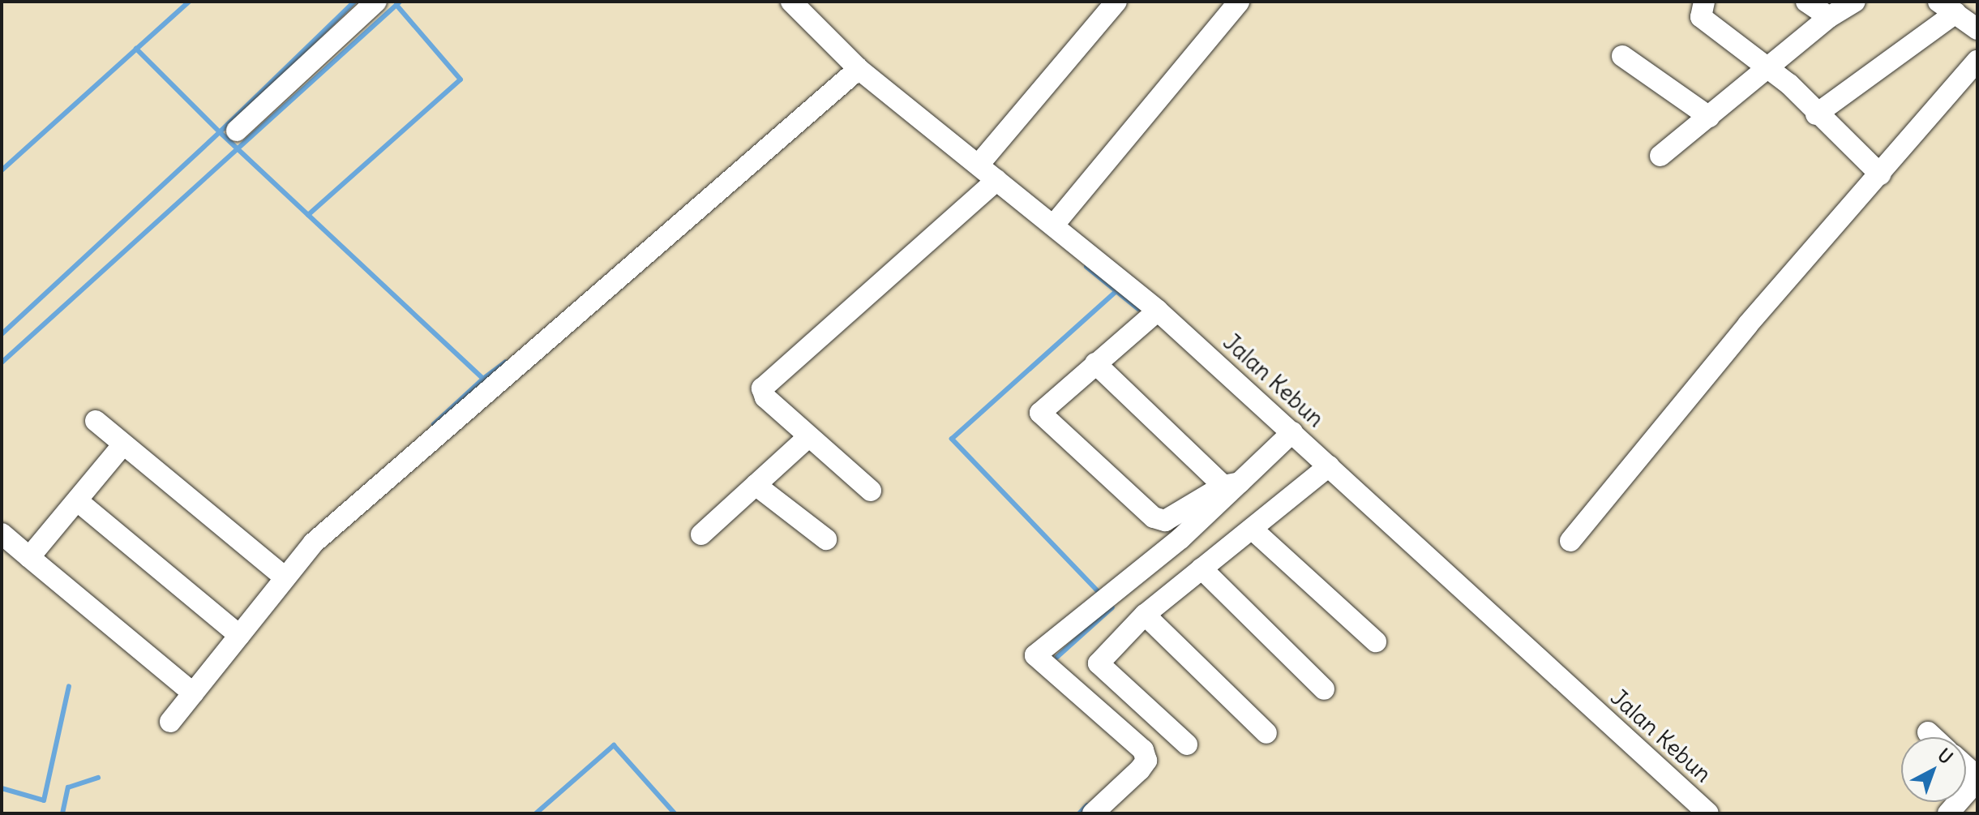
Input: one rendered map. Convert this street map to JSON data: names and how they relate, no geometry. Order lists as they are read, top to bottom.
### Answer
{
  "streets": {
    "street": ["Jalan Kebun"]
  },
  "north": "top right"
}
